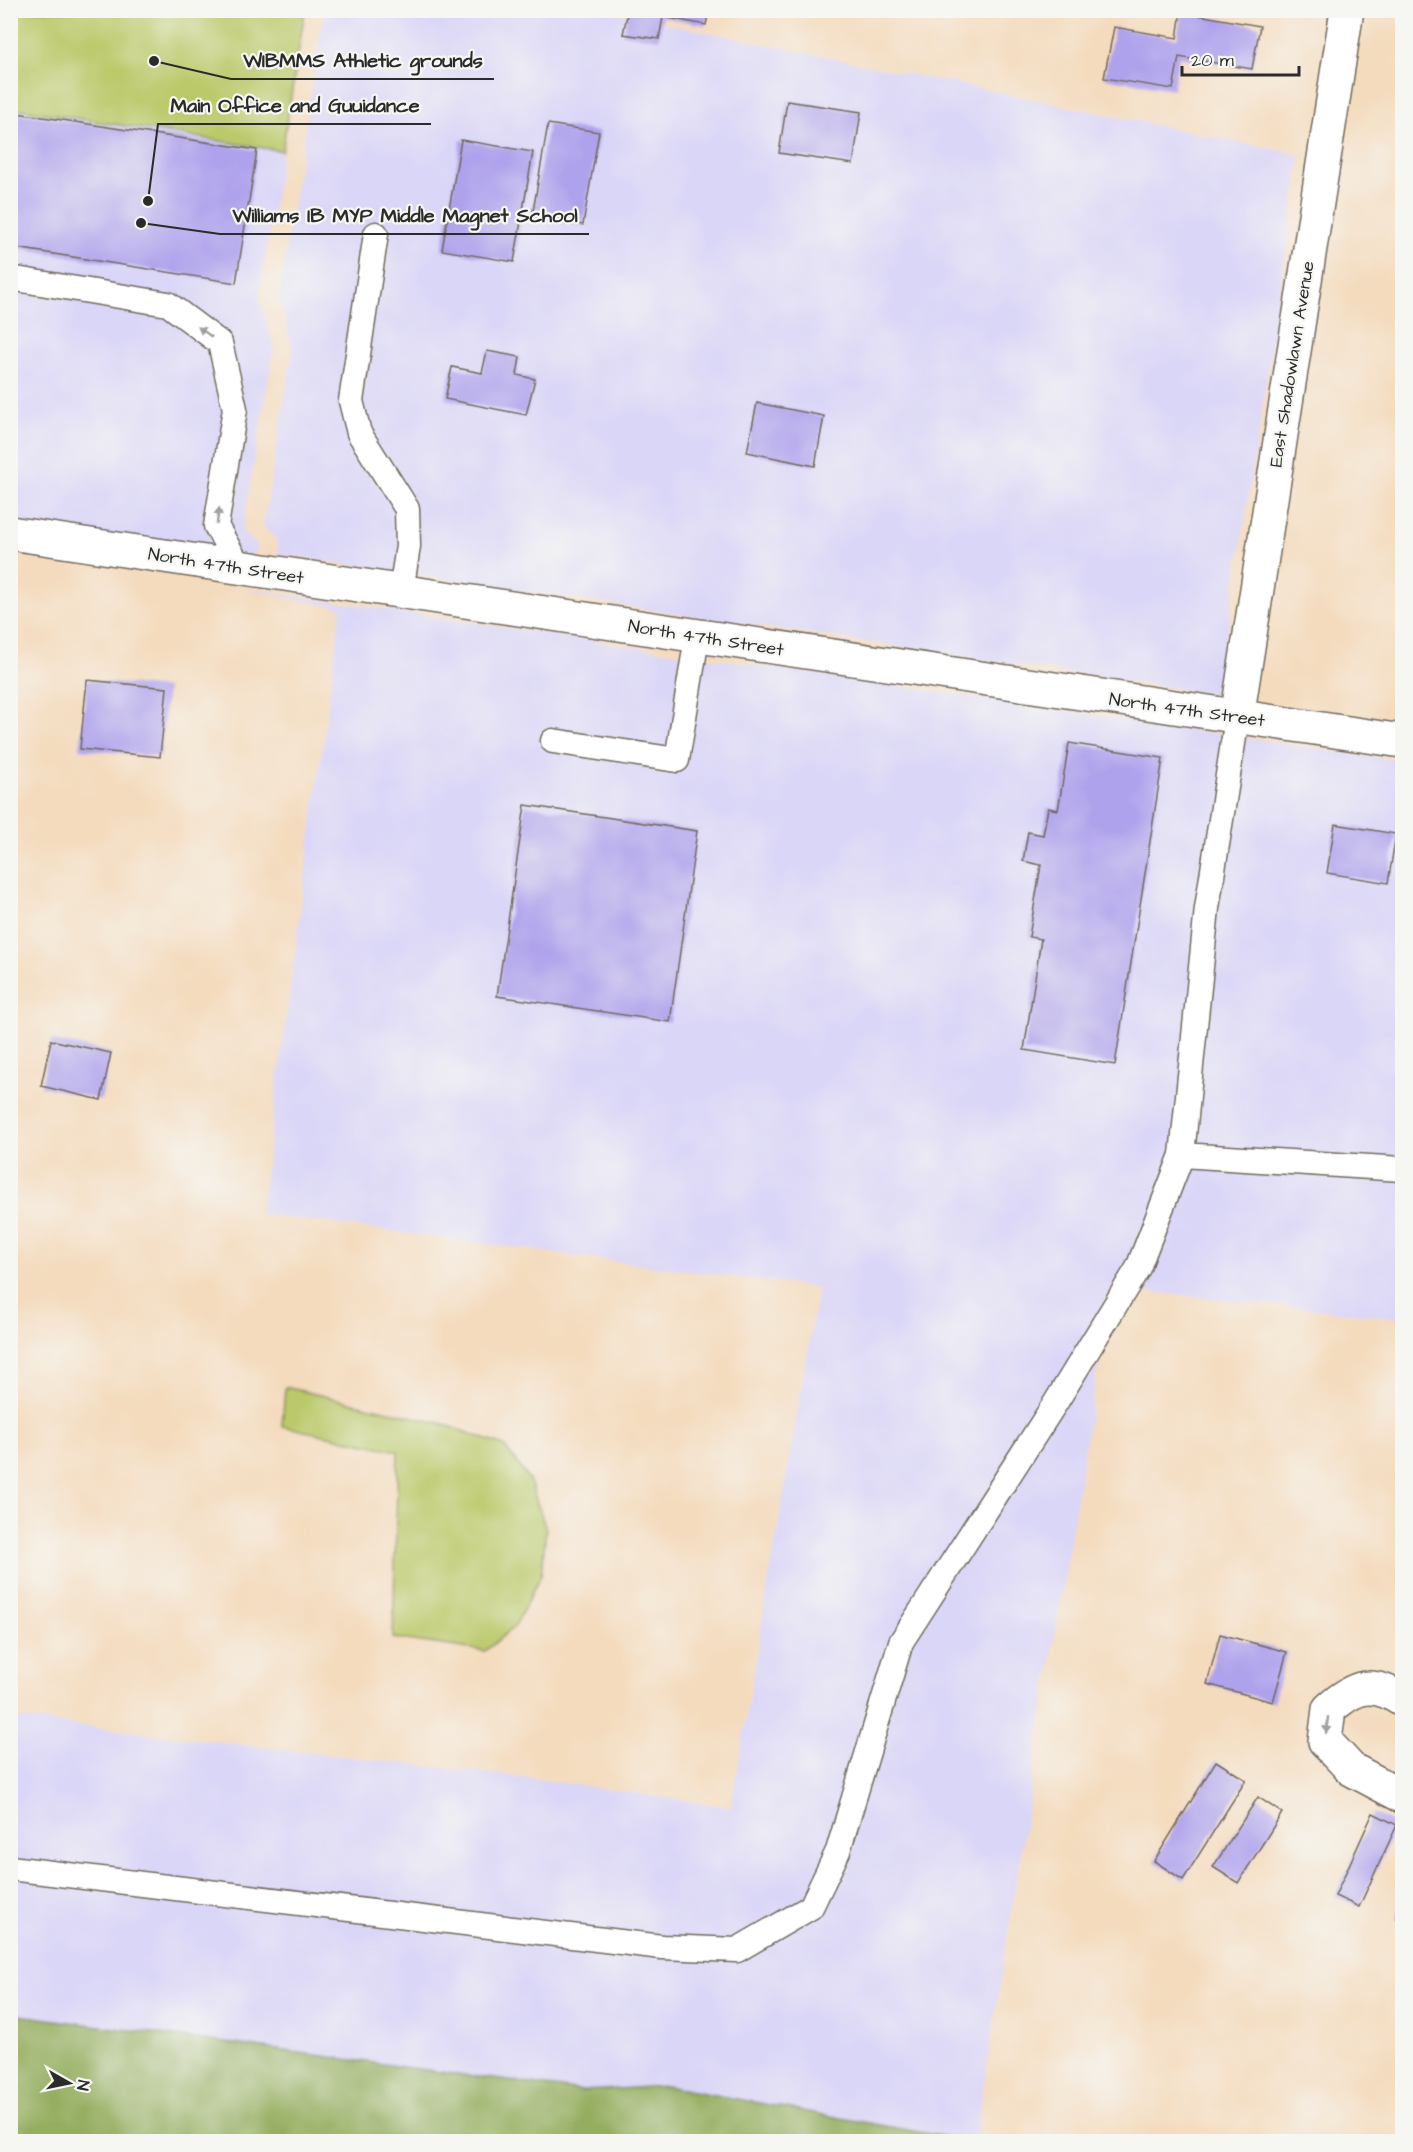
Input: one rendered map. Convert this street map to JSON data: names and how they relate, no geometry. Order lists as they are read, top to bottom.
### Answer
{
  "streets": {
    "street": ["East Shadowlawn Avenue", "North 47th Street"]
  },
  "crossings": [
    ["East Shadowlawn Avenue", "North 47th Street"]
  ],
  "places": ["WIBMMS Athletic grounds", "Main Office and Guuidance", "Williams IB MYP Middle Magnet School"],
  "scale_bar": "20 m",
  "north": "right"
}
